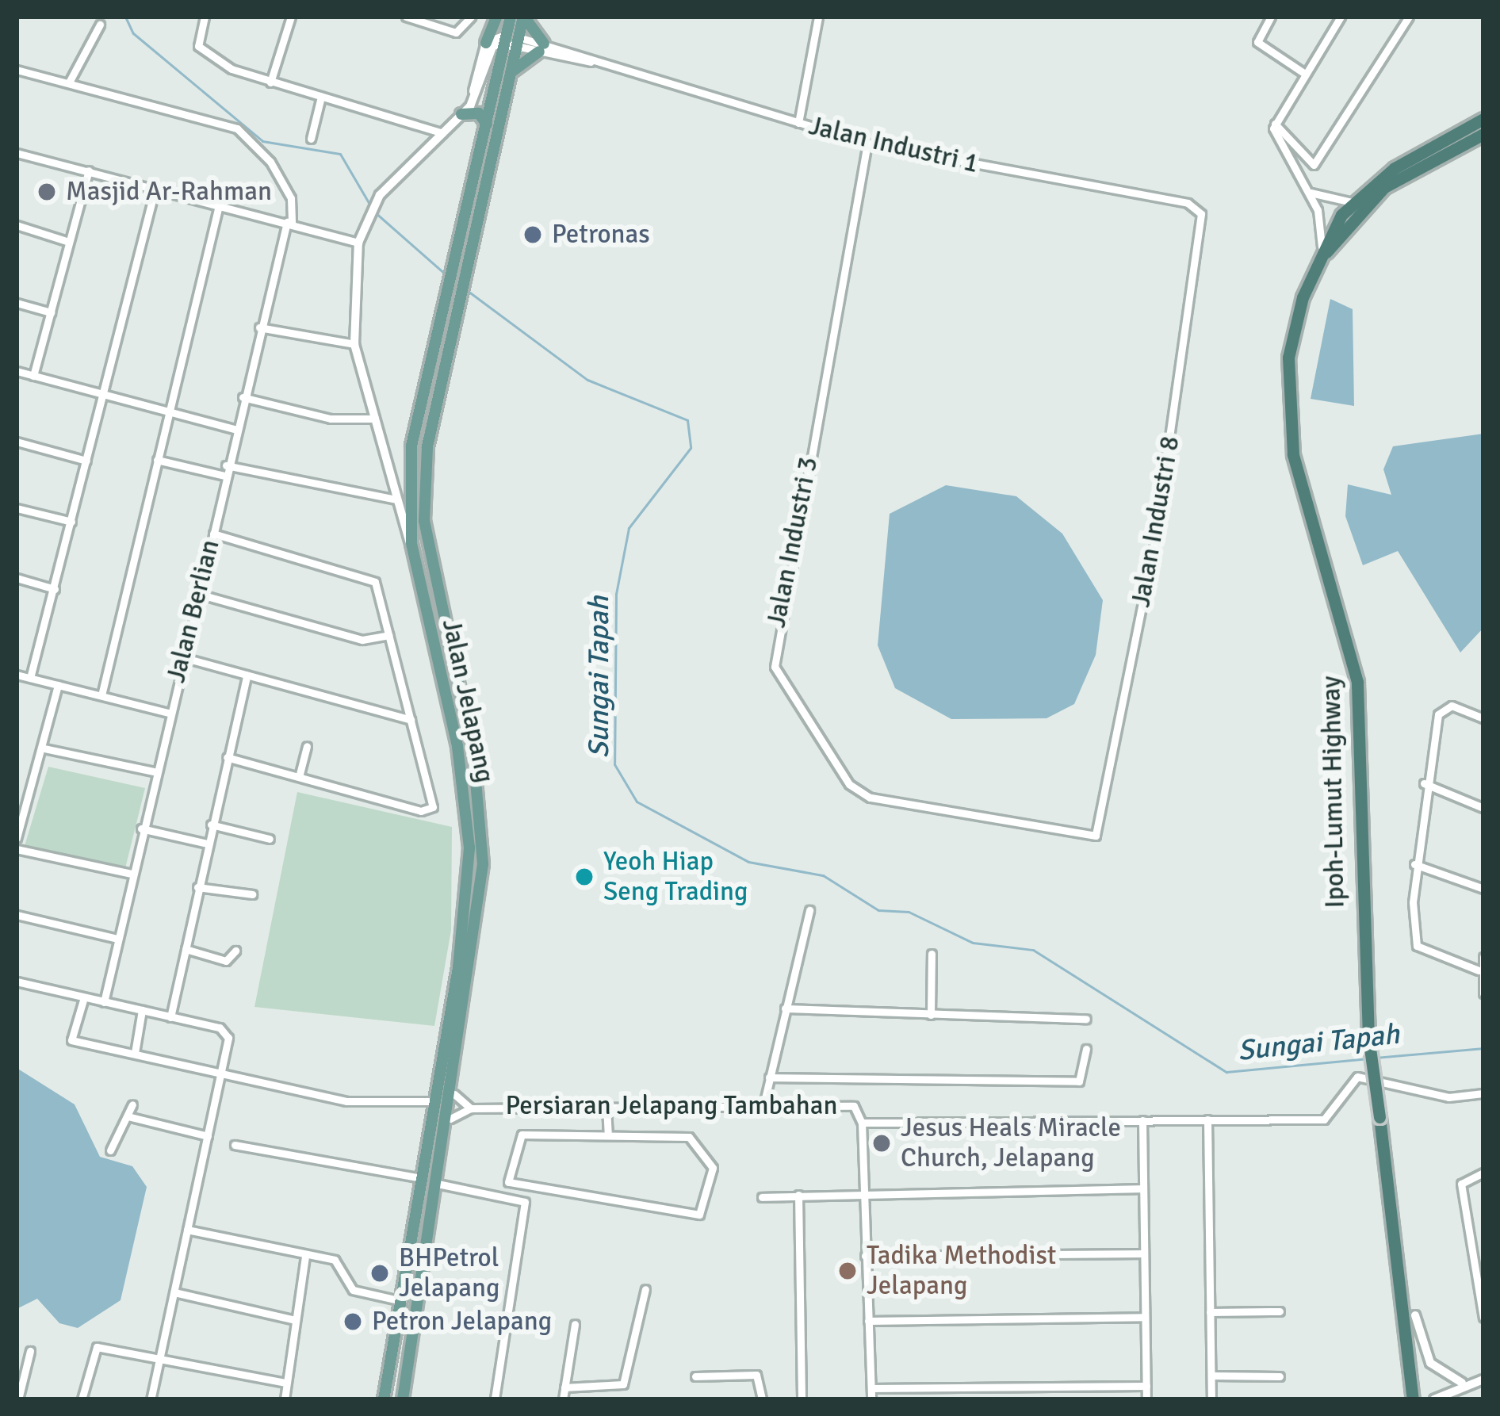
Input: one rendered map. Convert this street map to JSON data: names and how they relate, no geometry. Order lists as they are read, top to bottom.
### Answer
{
  "streets": {
    "highway": ["Ipoh-Lumut Highway"],
    "main road": ["Jalan Jelapang"],
    "street": [
      "Jalan Industri 1",
      "Jalan Industri 8",
      "Jalan Industri 3",
      "Jalan Berlian",
      "Persiaran Jelapang Tambahan"
    ]
  },
  "crossings": [
    ["Jalan Industri 1", "Jalan Industri 8"],
    ["Jalan Industri 1", "Jalan Industri 3"],
    ["Jalan Industri 1", "Jalan Jelapang"],
    ["Jalan Industri 8", "Jalan Industri 3"],
    ["Jalan Jelapang", "Persiaran Jelapang Tambahan"]
  ],
  "water": ["Sungai Tapah"],
  "places": [
    "Masjid Ar-Rahman",
    "Petronas",
    "Yeoh Hiap Seng Trading",
    "Jesus Heals Miracle Church, Jelapang",
    "Tadika Methodist Jelapang",
    "BHPetrol Jelapang",
    "Petron Jelapang"
  ]
}
